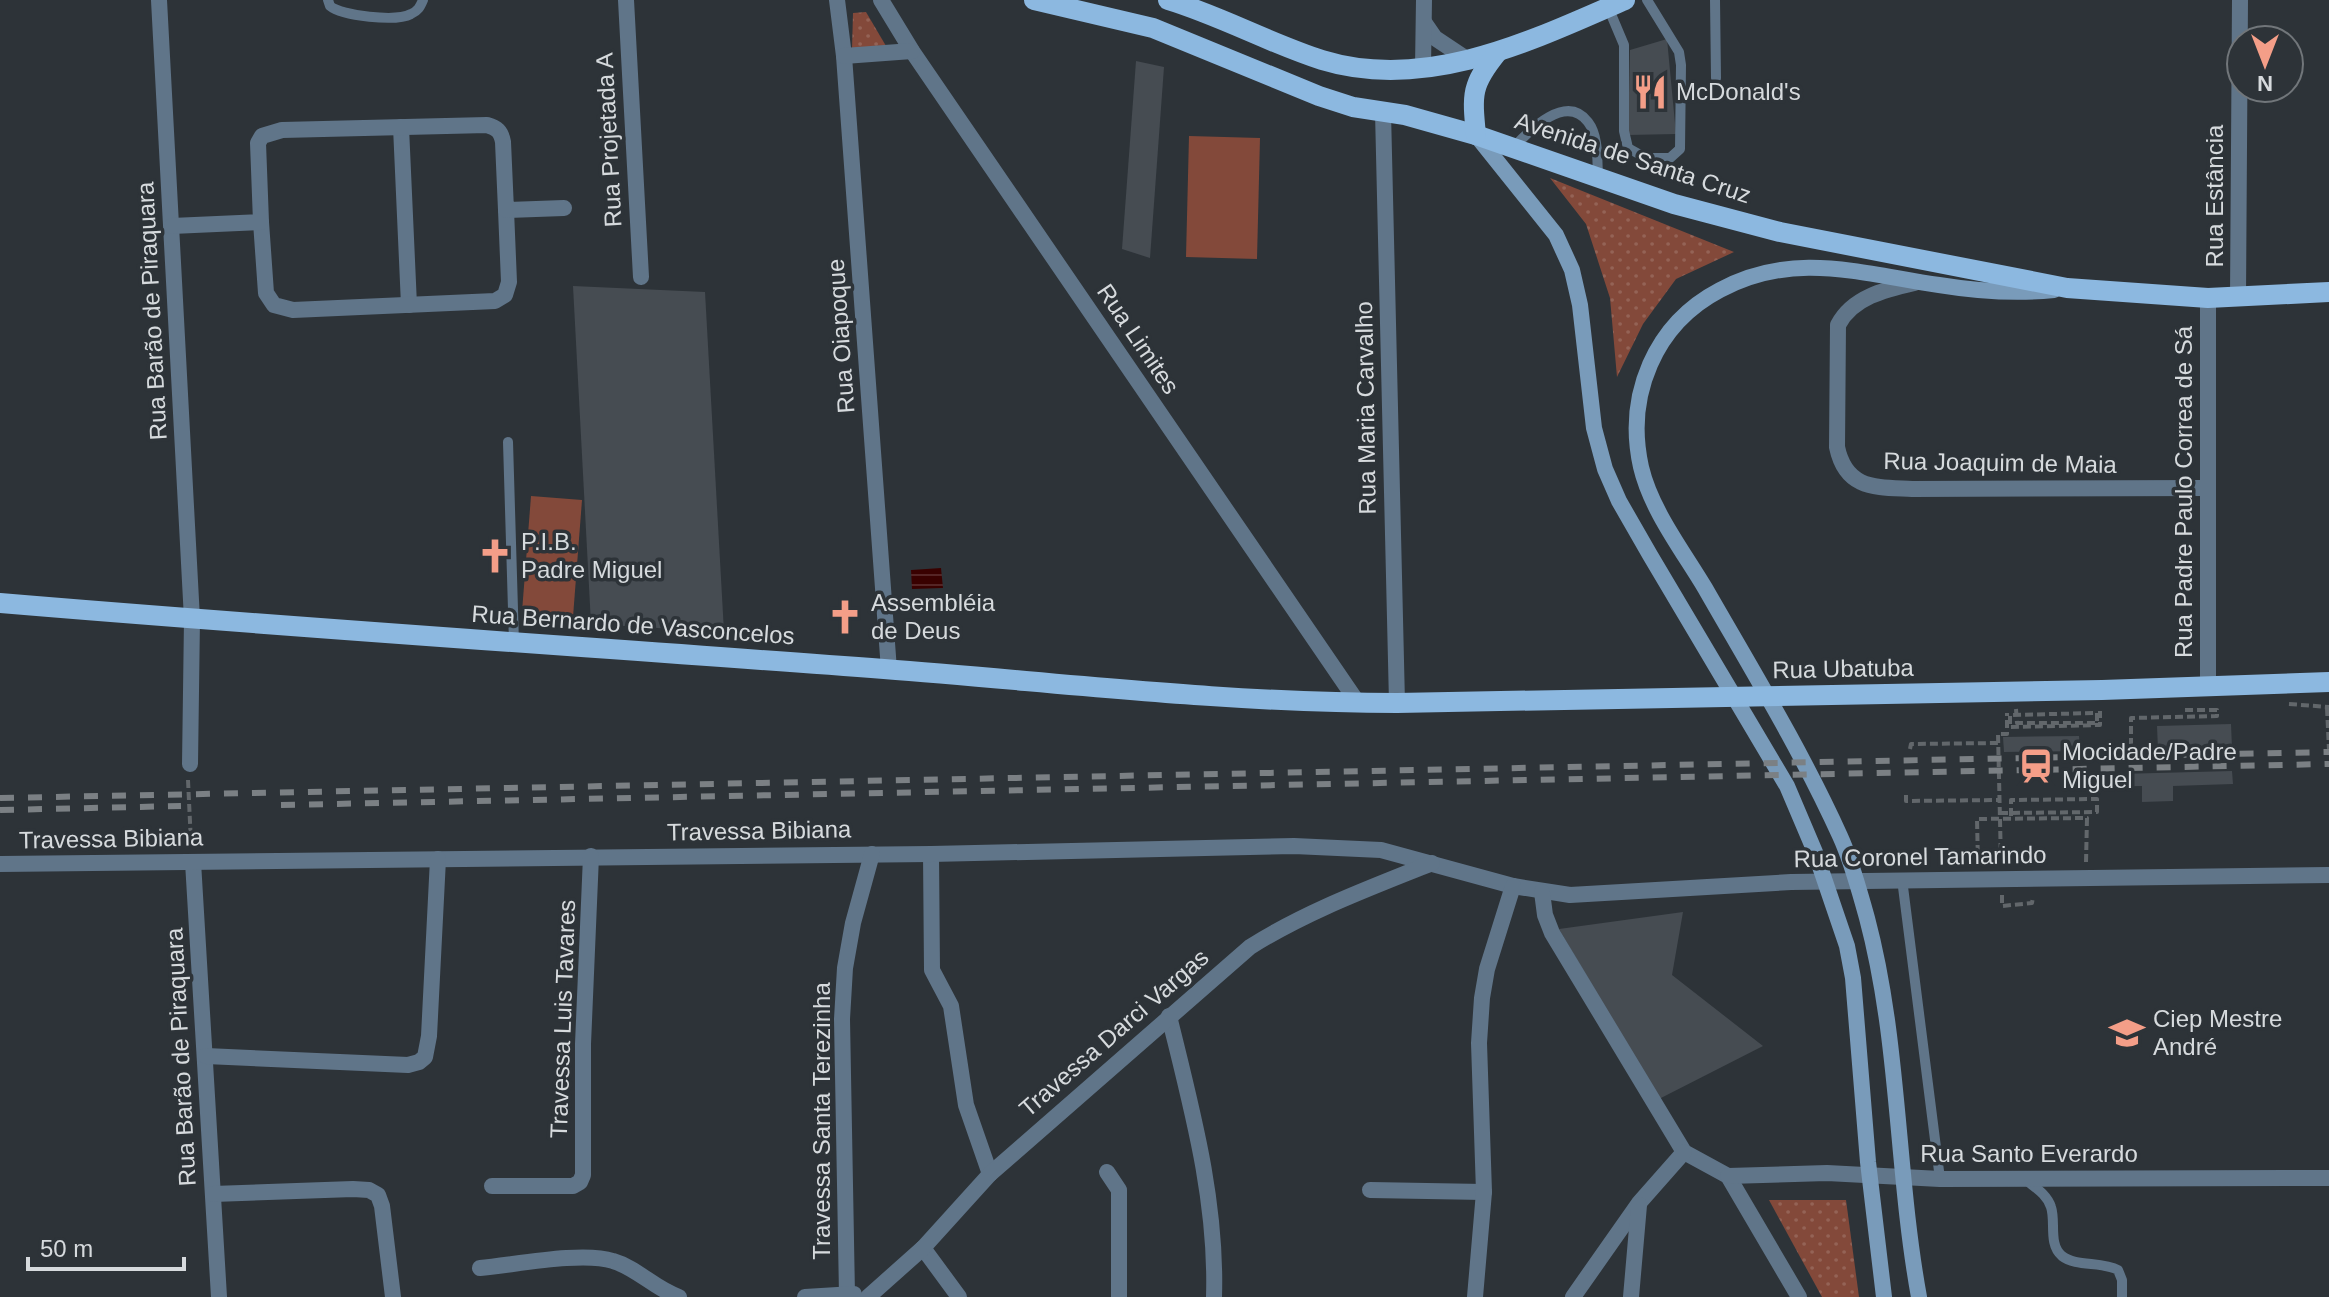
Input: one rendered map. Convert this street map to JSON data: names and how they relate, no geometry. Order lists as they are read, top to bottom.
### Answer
{
  "streets": {
    "main road": ["Avenida de Santa Cruz", "Rua Bernardo de Vasconcelos", "Rua Ubatuba"],
    "street": [
      "Rua Projetada A",
      "Rua Estância",
      "Rua Barão de Piraquara",
      "Rua Oiapoque",
      "Rua Limites",
      "Rua Maria Carvalho",
      "Rua Joaquim de Maia",
      "Rua Padre Paulo Correa de Sá",
      "Travessa Bibiana",
      "Rua Coronel Tamarindo",
      "Travessa Luis Tavares",
      "Travessa Darci Vargas",
      "Travessa Santa Terezinha",
      "Rua Santo Everardo"
    ]
  },
  "crossings": [
    ["Avenida de Santa Cruz", "Rua Estância"],
    ["Avenida de Santa Cruz", "Rua Maria Carvalho"],
    ["Avenida de Santa Cruz", "Rua Padre Paulo Correa de Sá"],
    ["Rua Barão de Piraquara", "Rua Bernardo de Vasconcelos"],
    ["Rua Barão de Piraquara", "Travessa Bibiana"],
    ["Rua Oiapoque", "Rua Bernardo de Vasconcelos"],
    ["Rua Limites", "Rua Bernardo de Vasconcelos"],
    ["Rua Limites", "Rua Ubatuba"],
    ["Rua Maria Carvalho", "Rua Ubatuba"],
    ["Rua Joaquim de Maia", "Rua Padre Paulo Correa de Sá"],
    ["Rua Padre Paulo Correa de Sá", "Rua Ubatuba"],
    ["Rua Bernardo de Vasconcelos", "Rua Ubatuba"],
    ["Travessa Bibiana", "Rua Coronel Tamarindo"],
    ["Travessa Bibiana", "Travessa Luis Tavares"],
    ["Travessa Bibiana", "Travessa Darci Vargas"],
    ["Travessa Bibiana", "Travessa Santa Terezinha"]
  ],
  "places": {
    "restaurant": ["McDonald's"],
    "church": ["P.I.B. Padre Miguel", "Assembléia de Deus"],
    "station": ["Mocidade/Padre Miguel"],
    "school or university": ["Ciep Mestre André"]
  },
  "scale_bar": "50 m",
  "north": "bottom"
}
